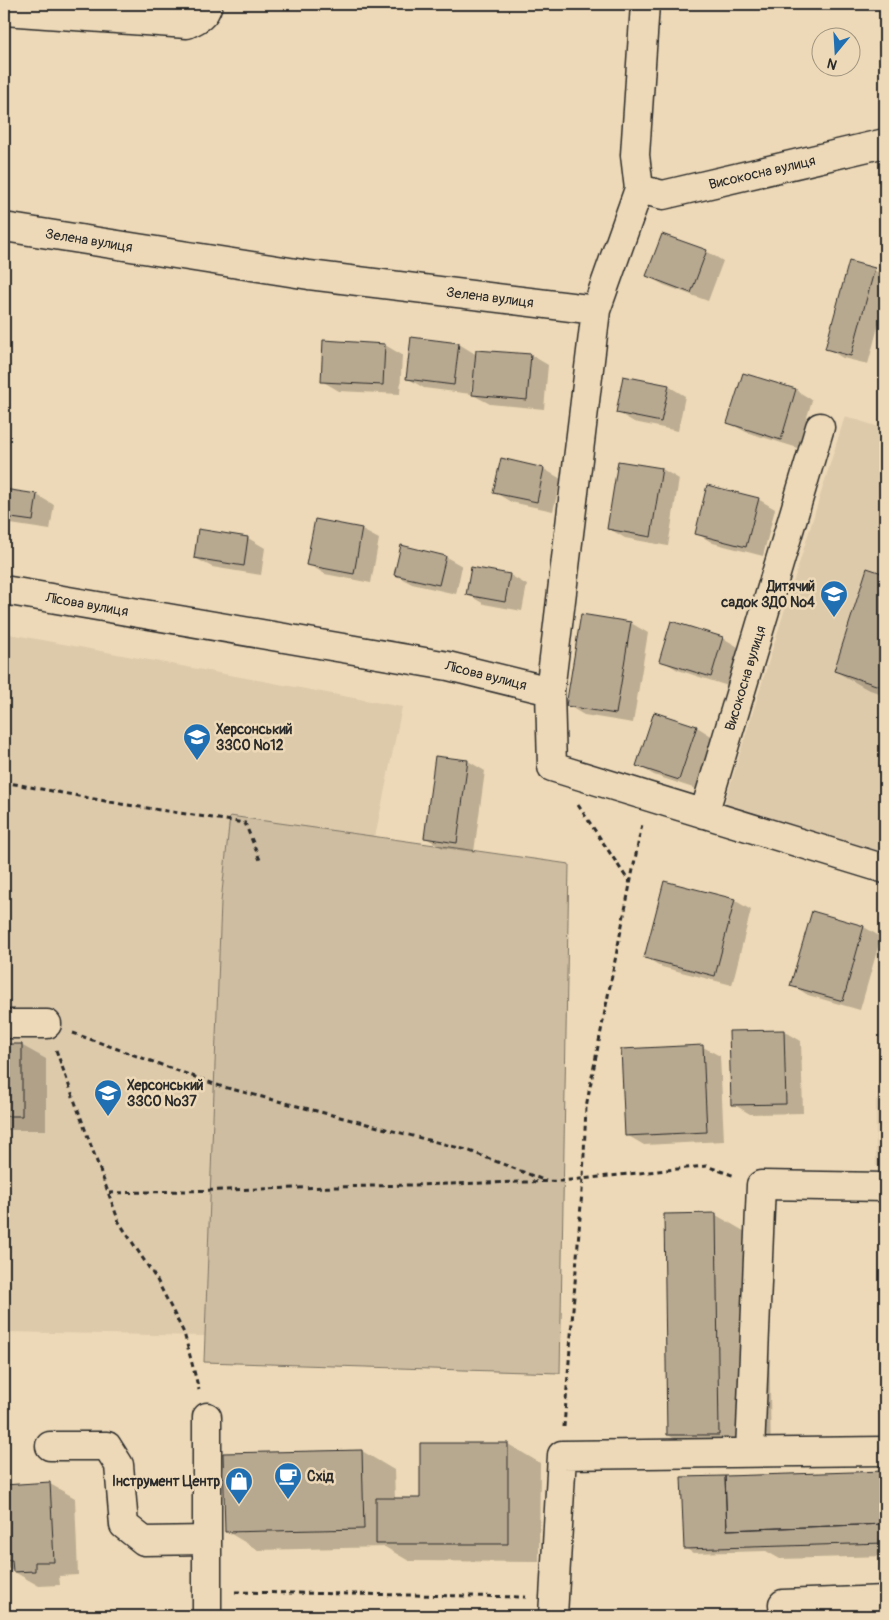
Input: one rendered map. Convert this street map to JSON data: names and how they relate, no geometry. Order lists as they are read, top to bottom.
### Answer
{
  "streets": {
    "street": ["Високосна вулиця", "Зелена вулиця", "Лісова вулиця"]
  },
  "places": {
    "school or university": ["Дитячий садок ЗДО №4", "Херсонський ЗЗСО №12", "Херсонський ЗЗСО №37"],
    "cafe": ["Схід"],
    "shop": ["Інструмент Центр"]
  },
  "north": "bottom"
}
